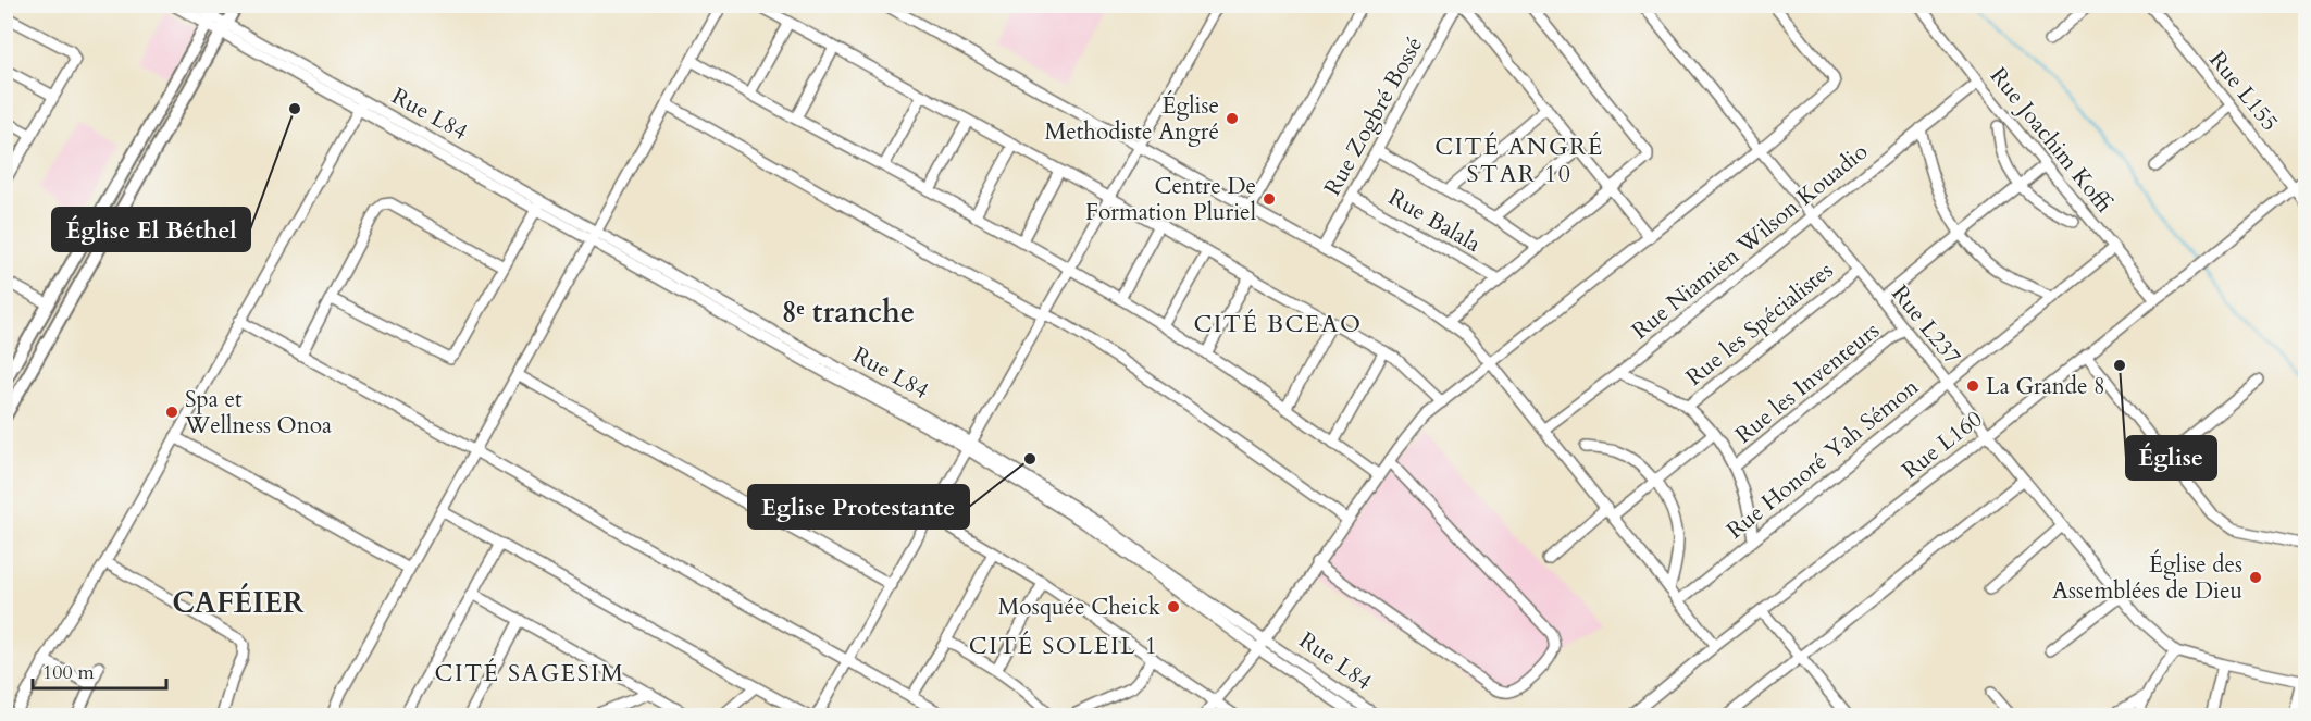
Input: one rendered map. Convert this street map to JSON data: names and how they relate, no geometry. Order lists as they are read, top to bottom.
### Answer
{
  "streets": {
    "street": [
      "Rue L155",
      "Rue L84",
      "Rue Zogbré Bossé",
      "Rue Joachim Koffi",
      "Rue Balala",
      "Rue Niamien Wilson Kouadio",
      "Rue les Spécialistes",
      "Rue L237",
      "Rue les Inventeurs",
      "Rue L160",
      "Rue Honoré Yah Sémon"
    ]
  },
  "crossings": [
    ["Rue L155", "Rue L160"],
    ["Rue Zogbré Bossé", "Rue Balala"],
    ["Rue Joachim Koffi", "Rue Niamien Wilson Kouadio"],
    ["Rue Joachim Koffi", "Rue L160"],
    ["Rue Joachim Koffi", "Rue Honoré Yah Sémon"],
    ["Rue Niamien Wilson Kouadio", "Rue L237"],
    ["Rue les Spécialistes", "Rue L237"],
    ["Rue L237", "Rue les Inventeurs"],
    ["Rue L237", "Rue L160"],
    ["Rue L237", "Rue Honoré Yah Sémon"]
  ],
  "districts": [
    "CITÉ ANGRÉ STAR 10",
    "8ᵉ tranche",
    "CITÉ BCEAO",
    "CAFÉIER",
    "CITÉ SOLEIL 1",
    "CITÉ SAGESIM"
  ],
  "places": [
    "Église El Béthel",
    "Église Methodiste Angré",
    "Centre De Formation Pluriel",
    "Église",
    "La Grande 8",
    "Spa et Wellness Onoa",
    "Eglise Protestante",
    "Église des Assemblées de Dieu",
    "Mosquée Cheick"
  ],
  "scale_bar": "100 m"
}
